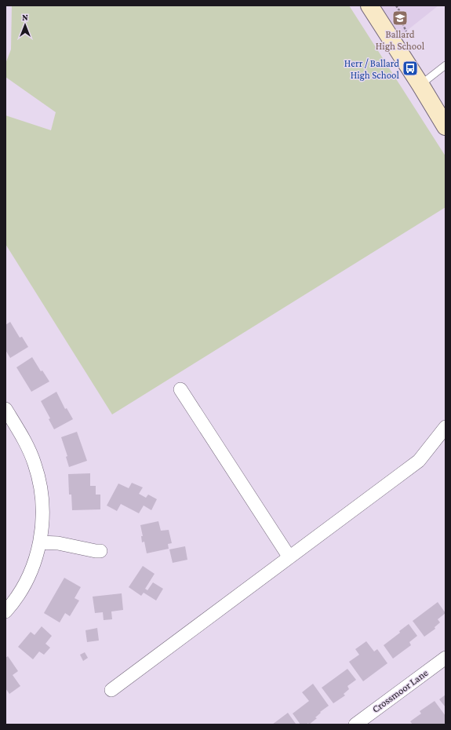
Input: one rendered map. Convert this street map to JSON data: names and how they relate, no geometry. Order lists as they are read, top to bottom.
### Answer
{
  "streets": {
    "street": ["Crossmoor Lane"]
  },
  "places": {
    "school or university": ["Ballard High School"],
    "bus stop": ["Herr / Ballard High School"]
  },
  "north": "top"
}
